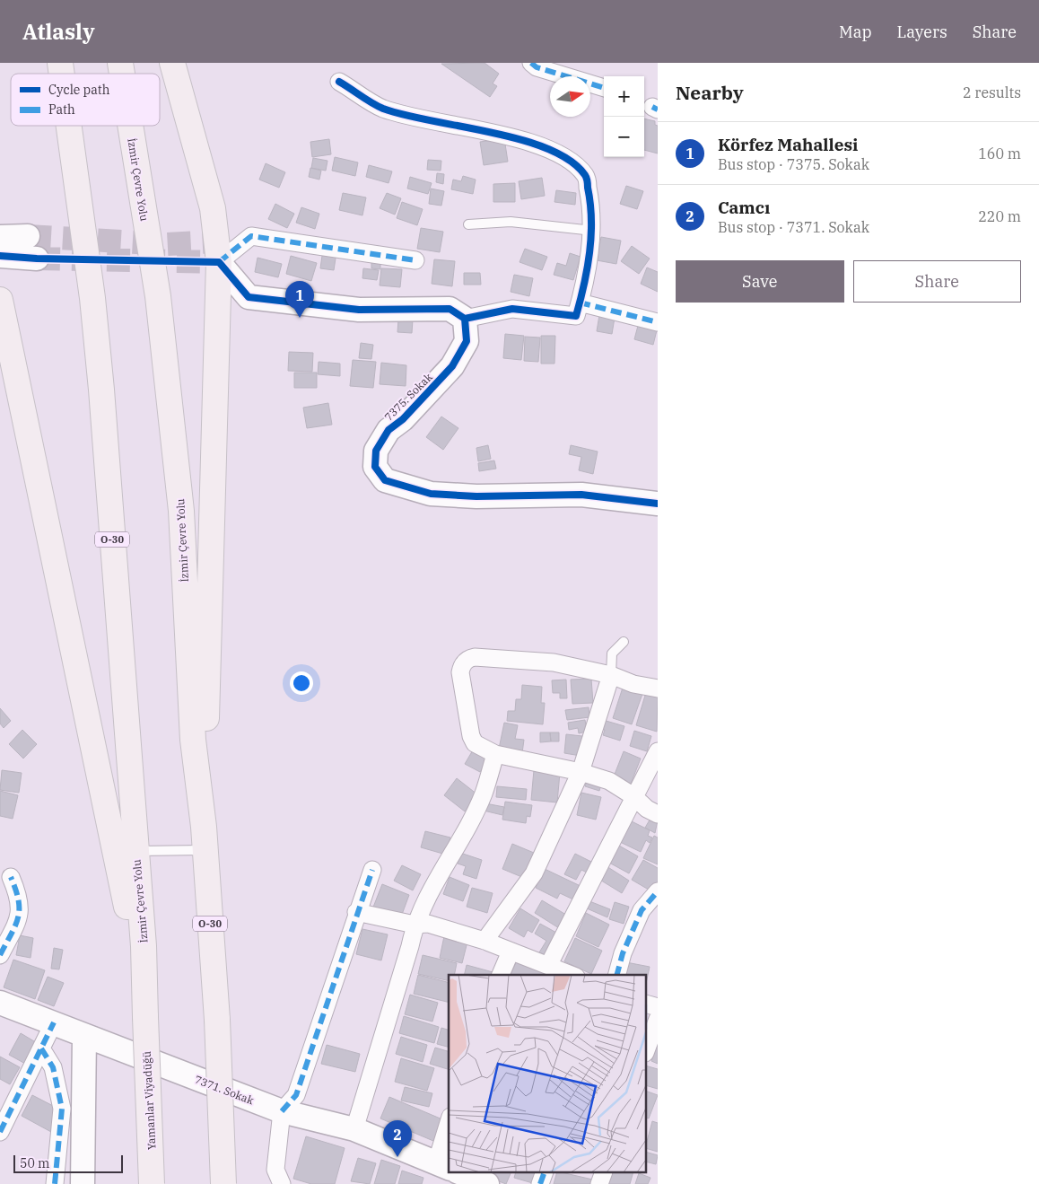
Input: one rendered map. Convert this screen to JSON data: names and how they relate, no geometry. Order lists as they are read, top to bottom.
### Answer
{
  "streets": {
    "highway": ["İzmir Çevre Yolu", "O-30", "Yamanlar Viyadüğü"],
    "street": ["7375. Sokak", "7371. Sokak"]
  },
  "crossings": [
    ["İzmir Çevre Yolu", "Yamanlar Viyadüğü"]
  ],
  "legend": ["Cycle path", "Path"],
  "scale_bar": "50 m",
  "north": "right",
  "page": {
    "header": "Atlasly",
    "nav": ["Map", "Layers", "Share"],
    "heading": ["Nearby", "2 results"],
    "map_buttons": ["+", "−"],
    "list": [
      {
        "mark": "1",
        "name": "Körfez Mahallesi",
        "note": "Bus stop · 7375. Sokak",
        "value": "160 m"
      },
      {
        "mark": "2",
        "name": "Camcı",
        "note": "Bus stop · 7371. Sokak",
        "value": "220 m"
      }
    ],
    "buttons": ["Save", "Share"],
    "pins": ["1", "2"],
    "scale": "50 m"
  }
}
